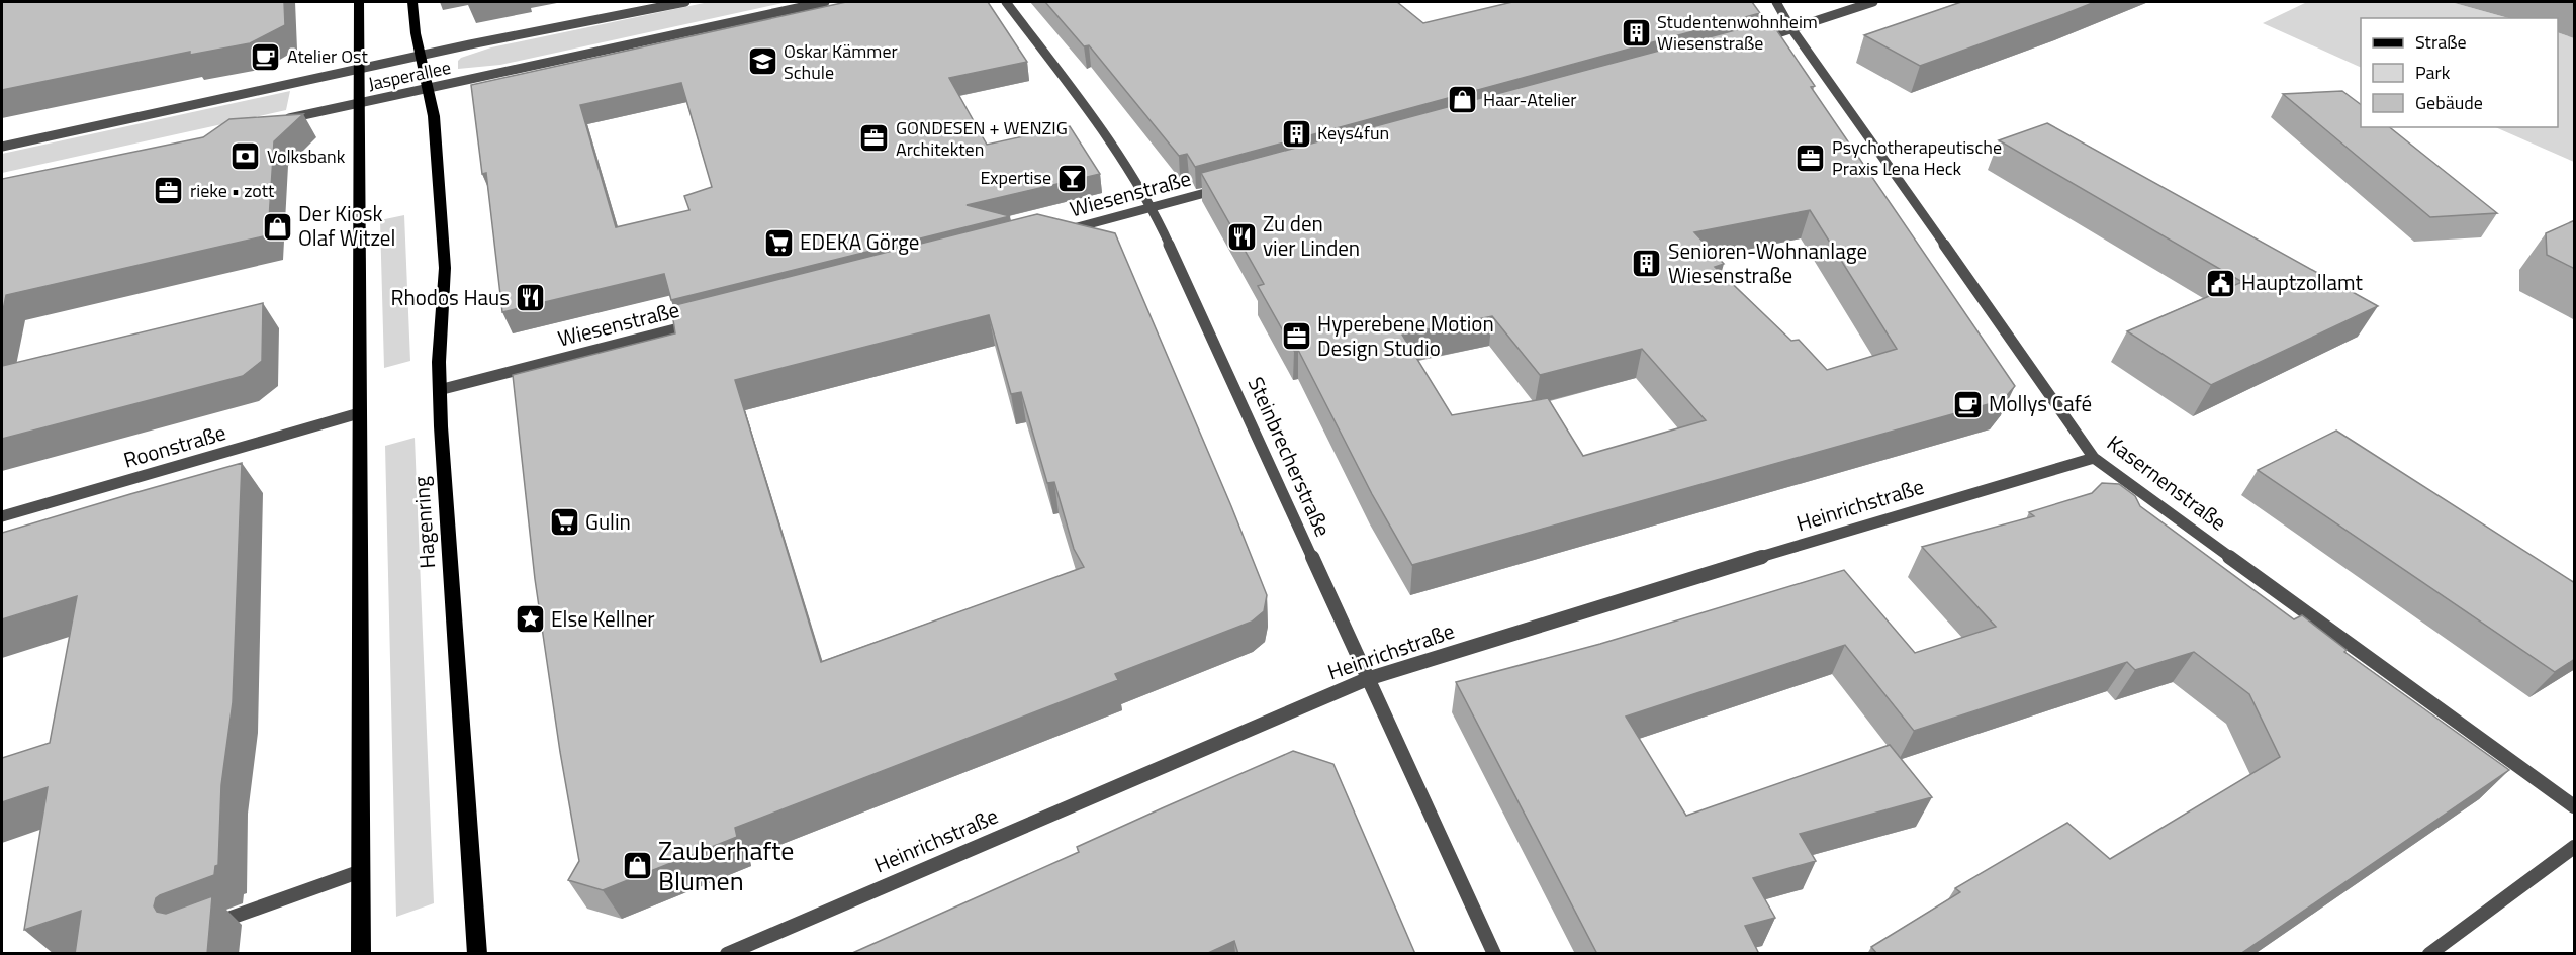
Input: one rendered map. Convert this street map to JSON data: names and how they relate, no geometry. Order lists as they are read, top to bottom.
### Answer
{
  "streets": {
    "main road": ["Hagenring"],
    "street": [
      "Jasperallee",
      "Wiesenstraße",
      "Roonstraße",
      "Steinbrecherstraße",
      "Kasernenstraße",
      "Heinrichstraße"
    ]
  },
  "crossings": [
    ["Jasperallee", "Hagenring"],
    ["Wiesenstraße", "Steinbrecherstraße"],
    ["Wiesenstraße", "Hagenring"],
    ["Steinbrecherstraße", "Heinrichstraße"],
    ["Kasernenstraße", "Heinrichstraße"]
  ],
  "places": {
    "building": ["Studentenwohnheim Wiesenstraße", "Keys4fun", "Senioren-Wohnanlage Wiesenstraße"],
    "cafe": ["Atelier Ost", "Mollys Café"],
    "school or university": ["Oskar Kämmer Schule"],
    "shop": ["Haar-Atelier", "Der Kiosk Olaf Witzel", "Zauberhafte Blumen"],
    "office": [
      "GONDESEN + WENZIG Architekten",
      "Psychotherapeutische Praxis Lena Heck",
      "rieke • zott",
      "Hyperebene Motion Design Studio"
    ],
    "bank": ["Volksbank"],
    "bar": ["Expertise"],
    "restaurant": ["Zu den vier Linden", "Rhodos Haus"],
    "supermarket": ["EDEKA Görge", "Gulin"],
    "public building": ["Hauptzollamt"],
    "place": ["Else Kellner"]
  },
  "legend": ["Straße", "Park", "Gebäude"]
}
